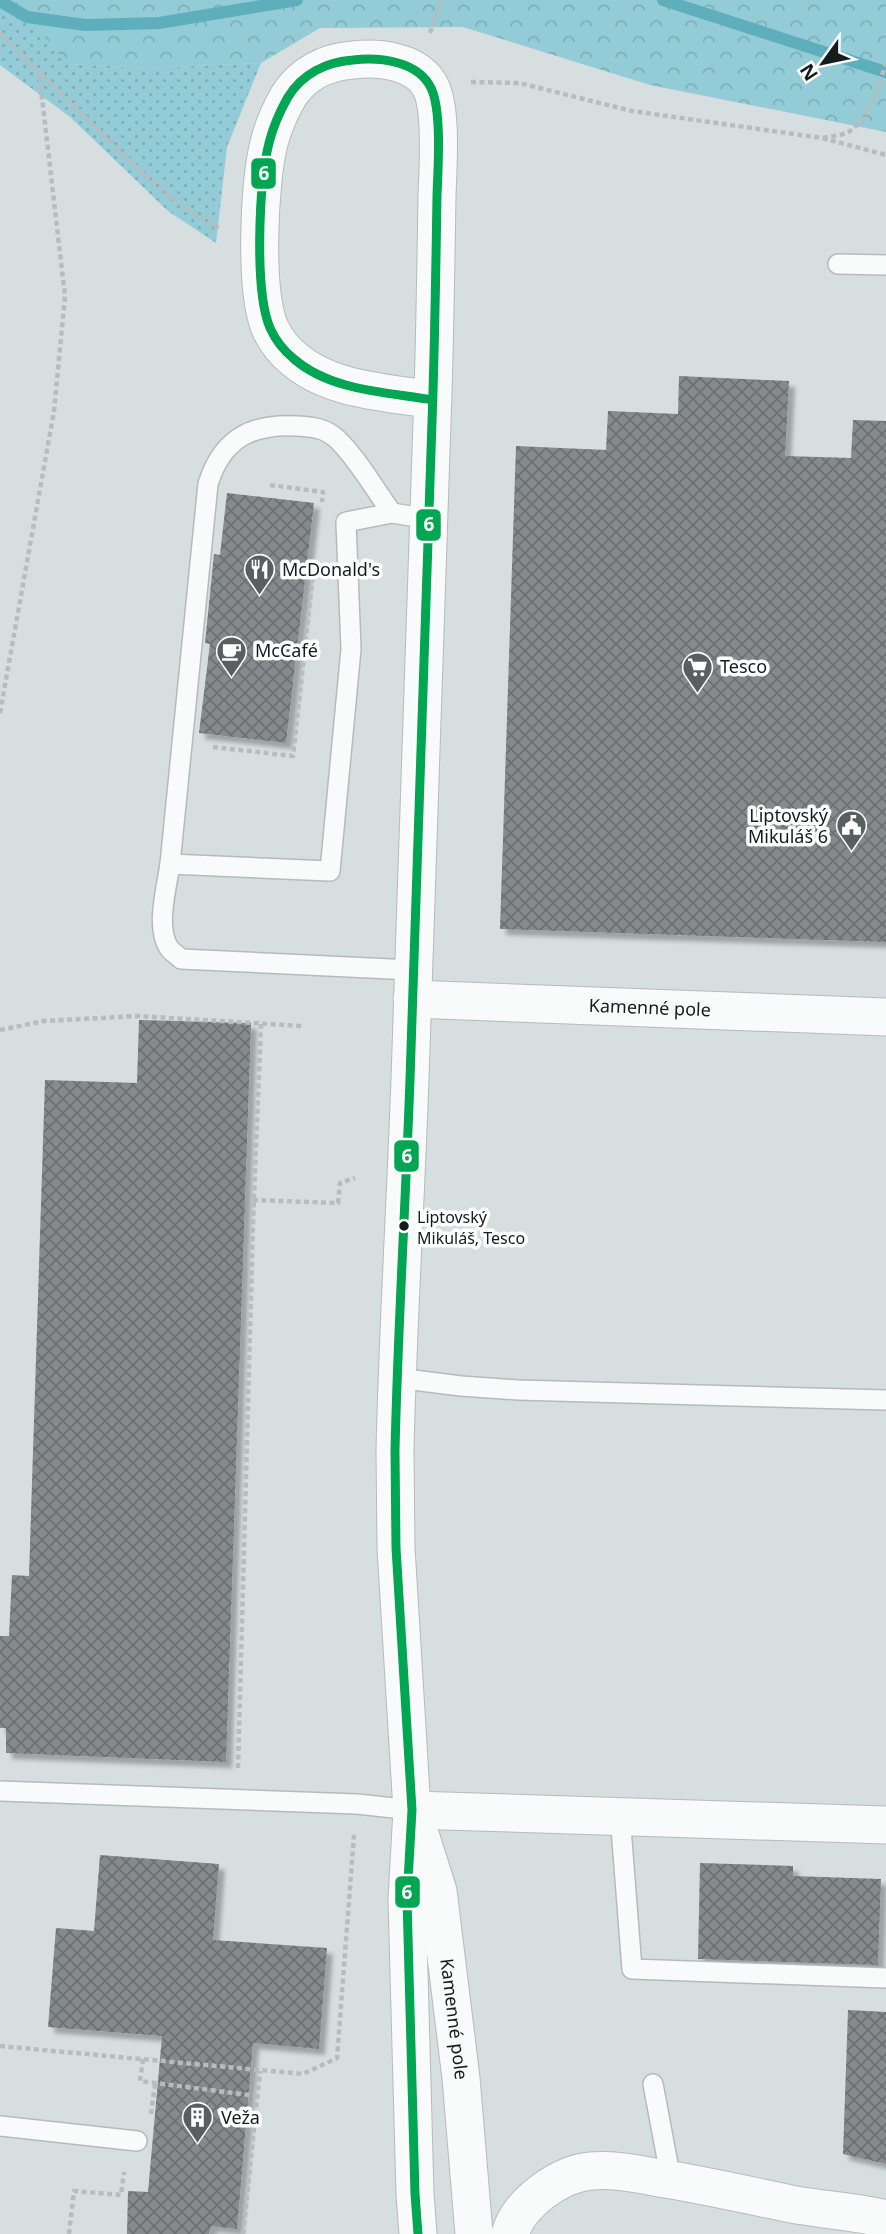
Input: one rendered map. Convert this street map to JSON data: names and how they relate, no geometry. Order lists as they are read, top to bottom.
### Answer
{
  "streets": {
    "street": ["Kamenné pole"]
  },
  "places": {
    "restaurant": ["McDonald's"],
    "cafe": ["McCafé"],
    "supermarket": ["Tesco"],
    "public building": ["Liptovský Mikuláš 6"],
    "other": ["Liptovský Mikuláš, Tesco"],
    "building": ["Veža"]
  },
  "lines": ["transit line 6"],
  "north": "bottom left"
}
